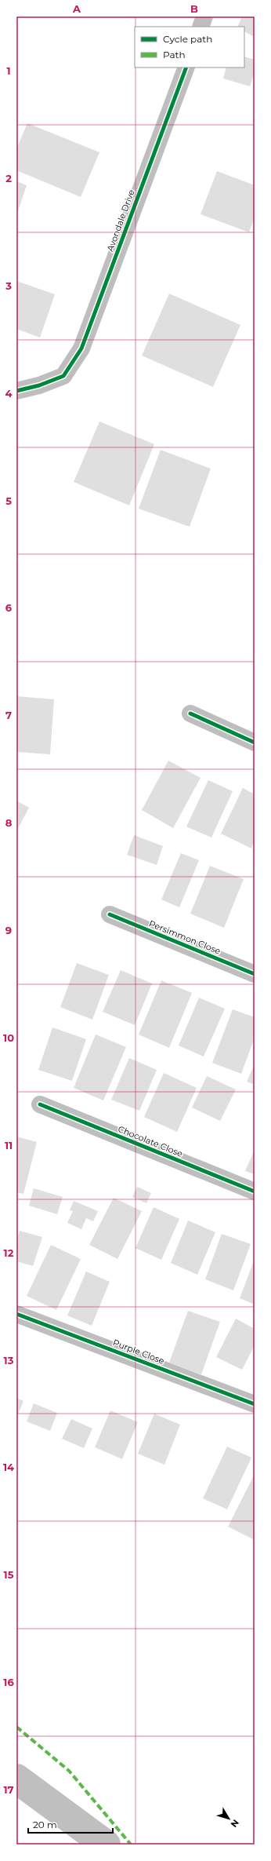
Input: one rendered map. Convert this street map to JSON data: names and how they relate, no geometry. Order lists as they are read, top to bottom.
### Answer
{
  "streets": {
    "street": [
      "Avondale Drive",
      "Persimmon Close",
      "Chocolate Close",
      "Purple Close"
    ]
  },
  "legend": ["Cycle path", "Path"],
  "scale_bar": "20 m",
  "north": "bottom right",
  "grid": {
    "columns": ["A", "B"],
    "rows": [
      "1",
      "2",
      "3",
      "4",
      "5",
      "6",
      "7",
      "8",
      "9",
      "10",
      "11",
      "12",
      "13",
      "14",
      "15",
      "16",
      "17"
    ]
  }
}
